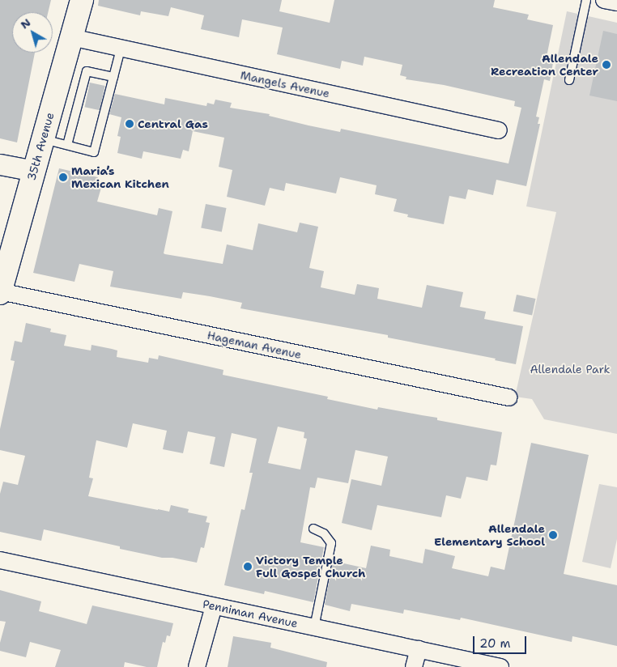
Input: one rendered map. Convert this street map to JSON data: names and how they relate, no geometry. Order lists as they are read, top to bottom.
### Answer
{
  "streets": {
    "main road": ["35th Avenue"],
    "street": ["Mangels Avenue", "Hageman Avenue", "Penniman Avenue"]
  },
  "crossings": [
    ["Mangels Avenue", "35th Avenue"],
    ["35th Avenue", "Hageman Avenue"]
  ],
  "parks": ["Allendale Park"],
  "places": [
    "Allendale Recreation Center",
    "Central Gas",
    "Maria’s Mexican Kitchen",
    "Allendale Elementary School",
    "Victory Temple Full Gospel Church"
  ],
  "scale_bar": "20 m",
  "north": "top left"
}
